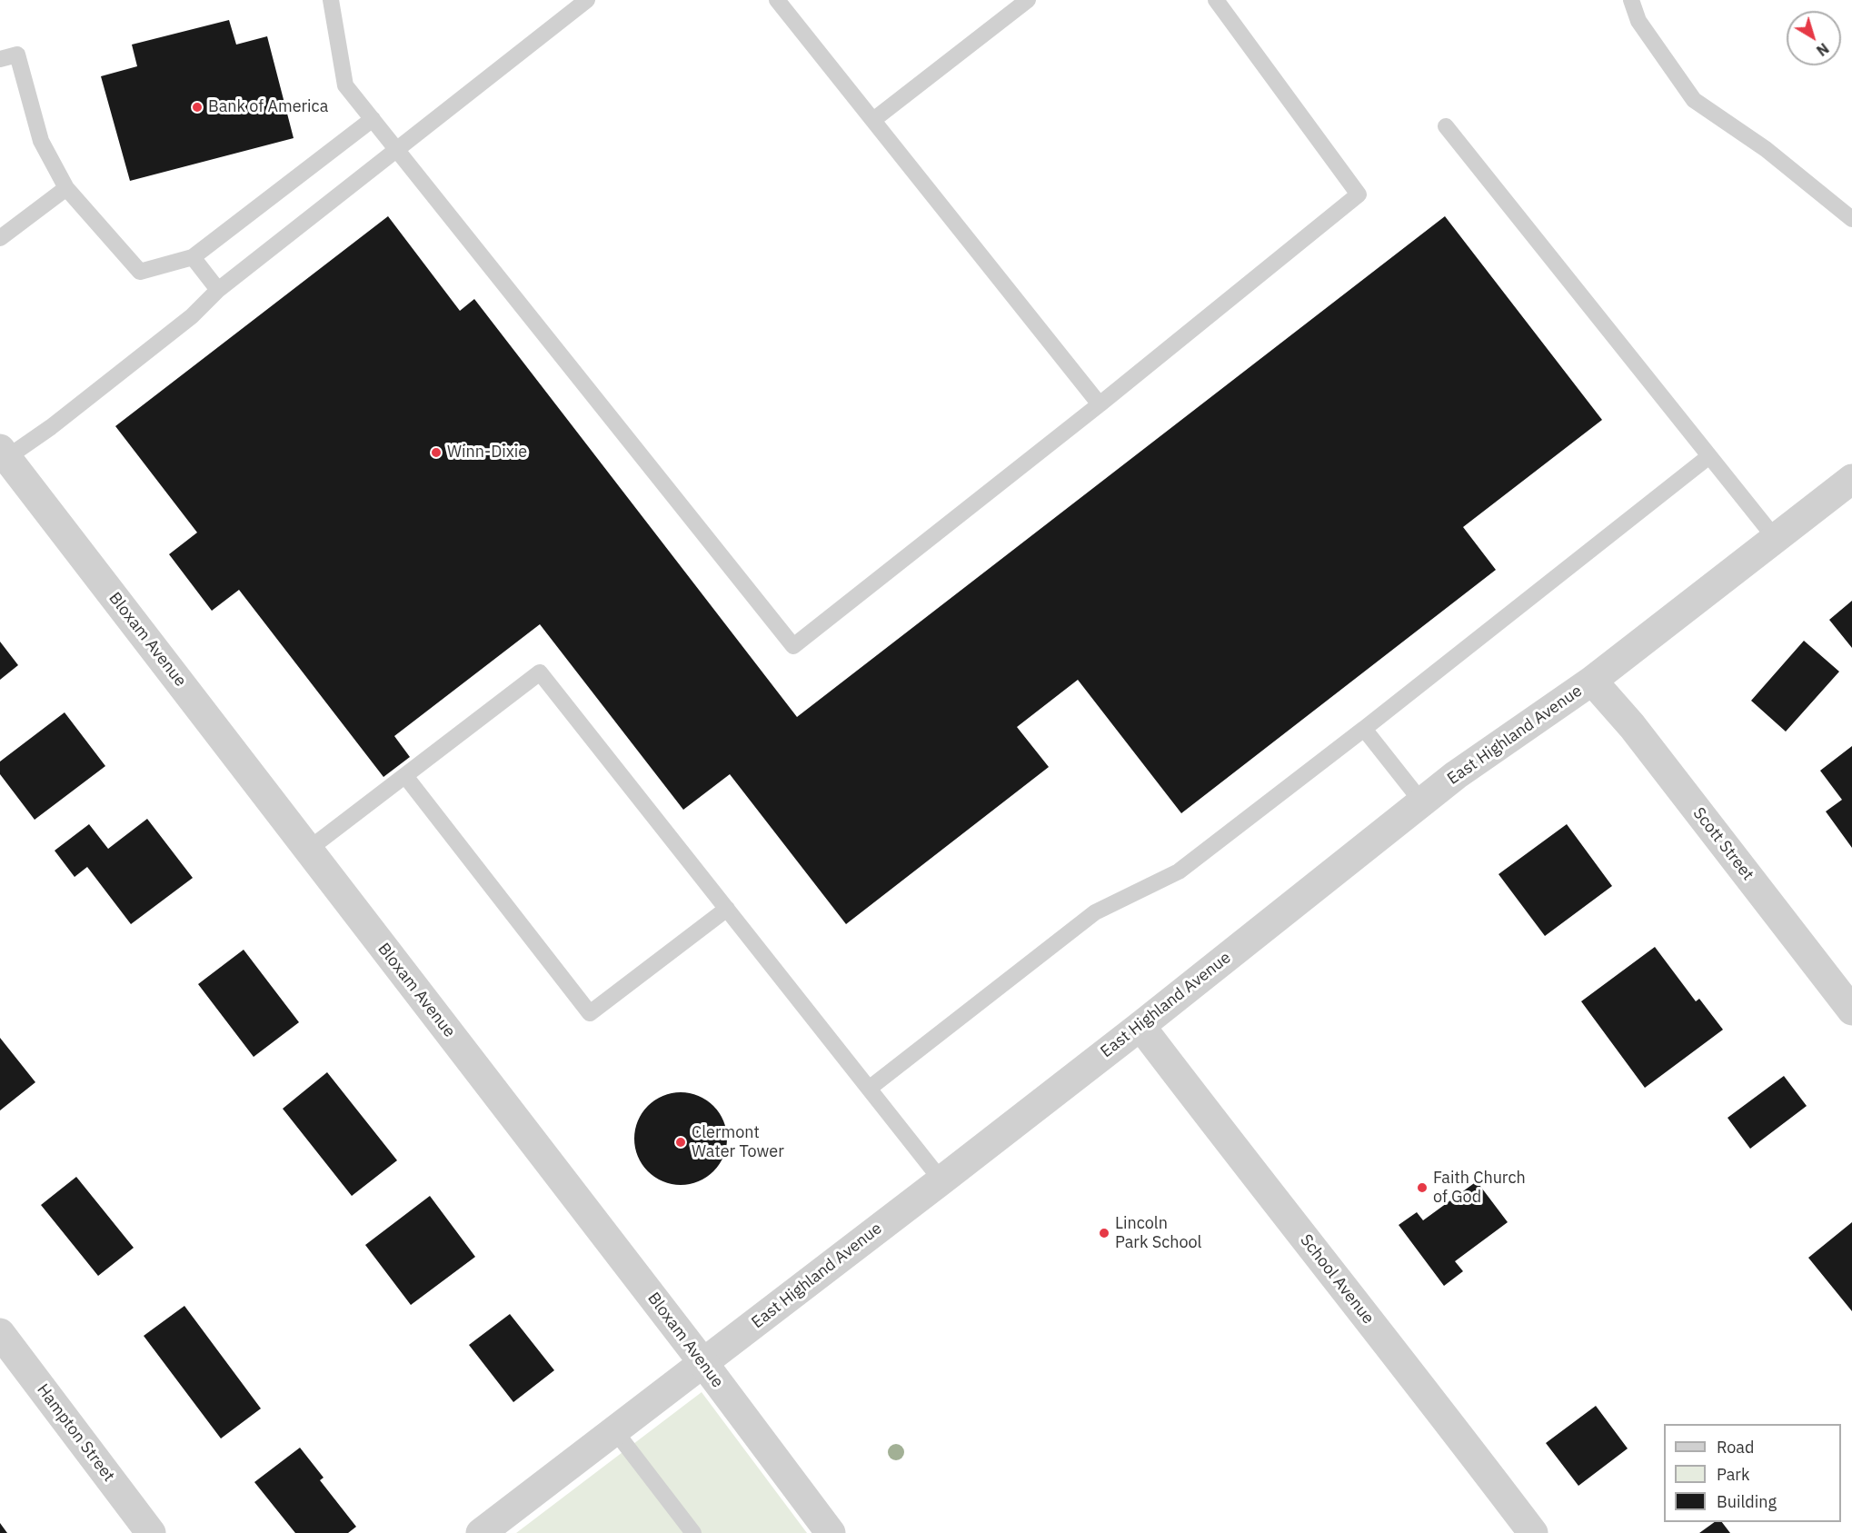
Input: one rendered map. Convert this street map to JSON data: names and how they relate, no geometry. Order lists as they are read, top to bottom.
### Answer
{
  "streets": {
    "street": [
      "Bloxam Avenue",
      "East Highland Avenue",
      "Scott Street",
      "School Avenue",
      "Hampton Street"
    ]
  },
  "crossings": [
    ["Bloxam Avenue", "East Highland Avenue"],
    ["East Highland Avenue", "Scott Street"],
    ["East Highland Avenue", "School Avenue"]
  ],
  "places": [
    "Bank of America",
    "Winn-Dixie",
    "Clermont Water Tower",
    "Faith Church of God",
    "Lincoln Park School"
  ],
  "legend": ["Road", "Park", "Building"],
  "north": "bottom right"
}
